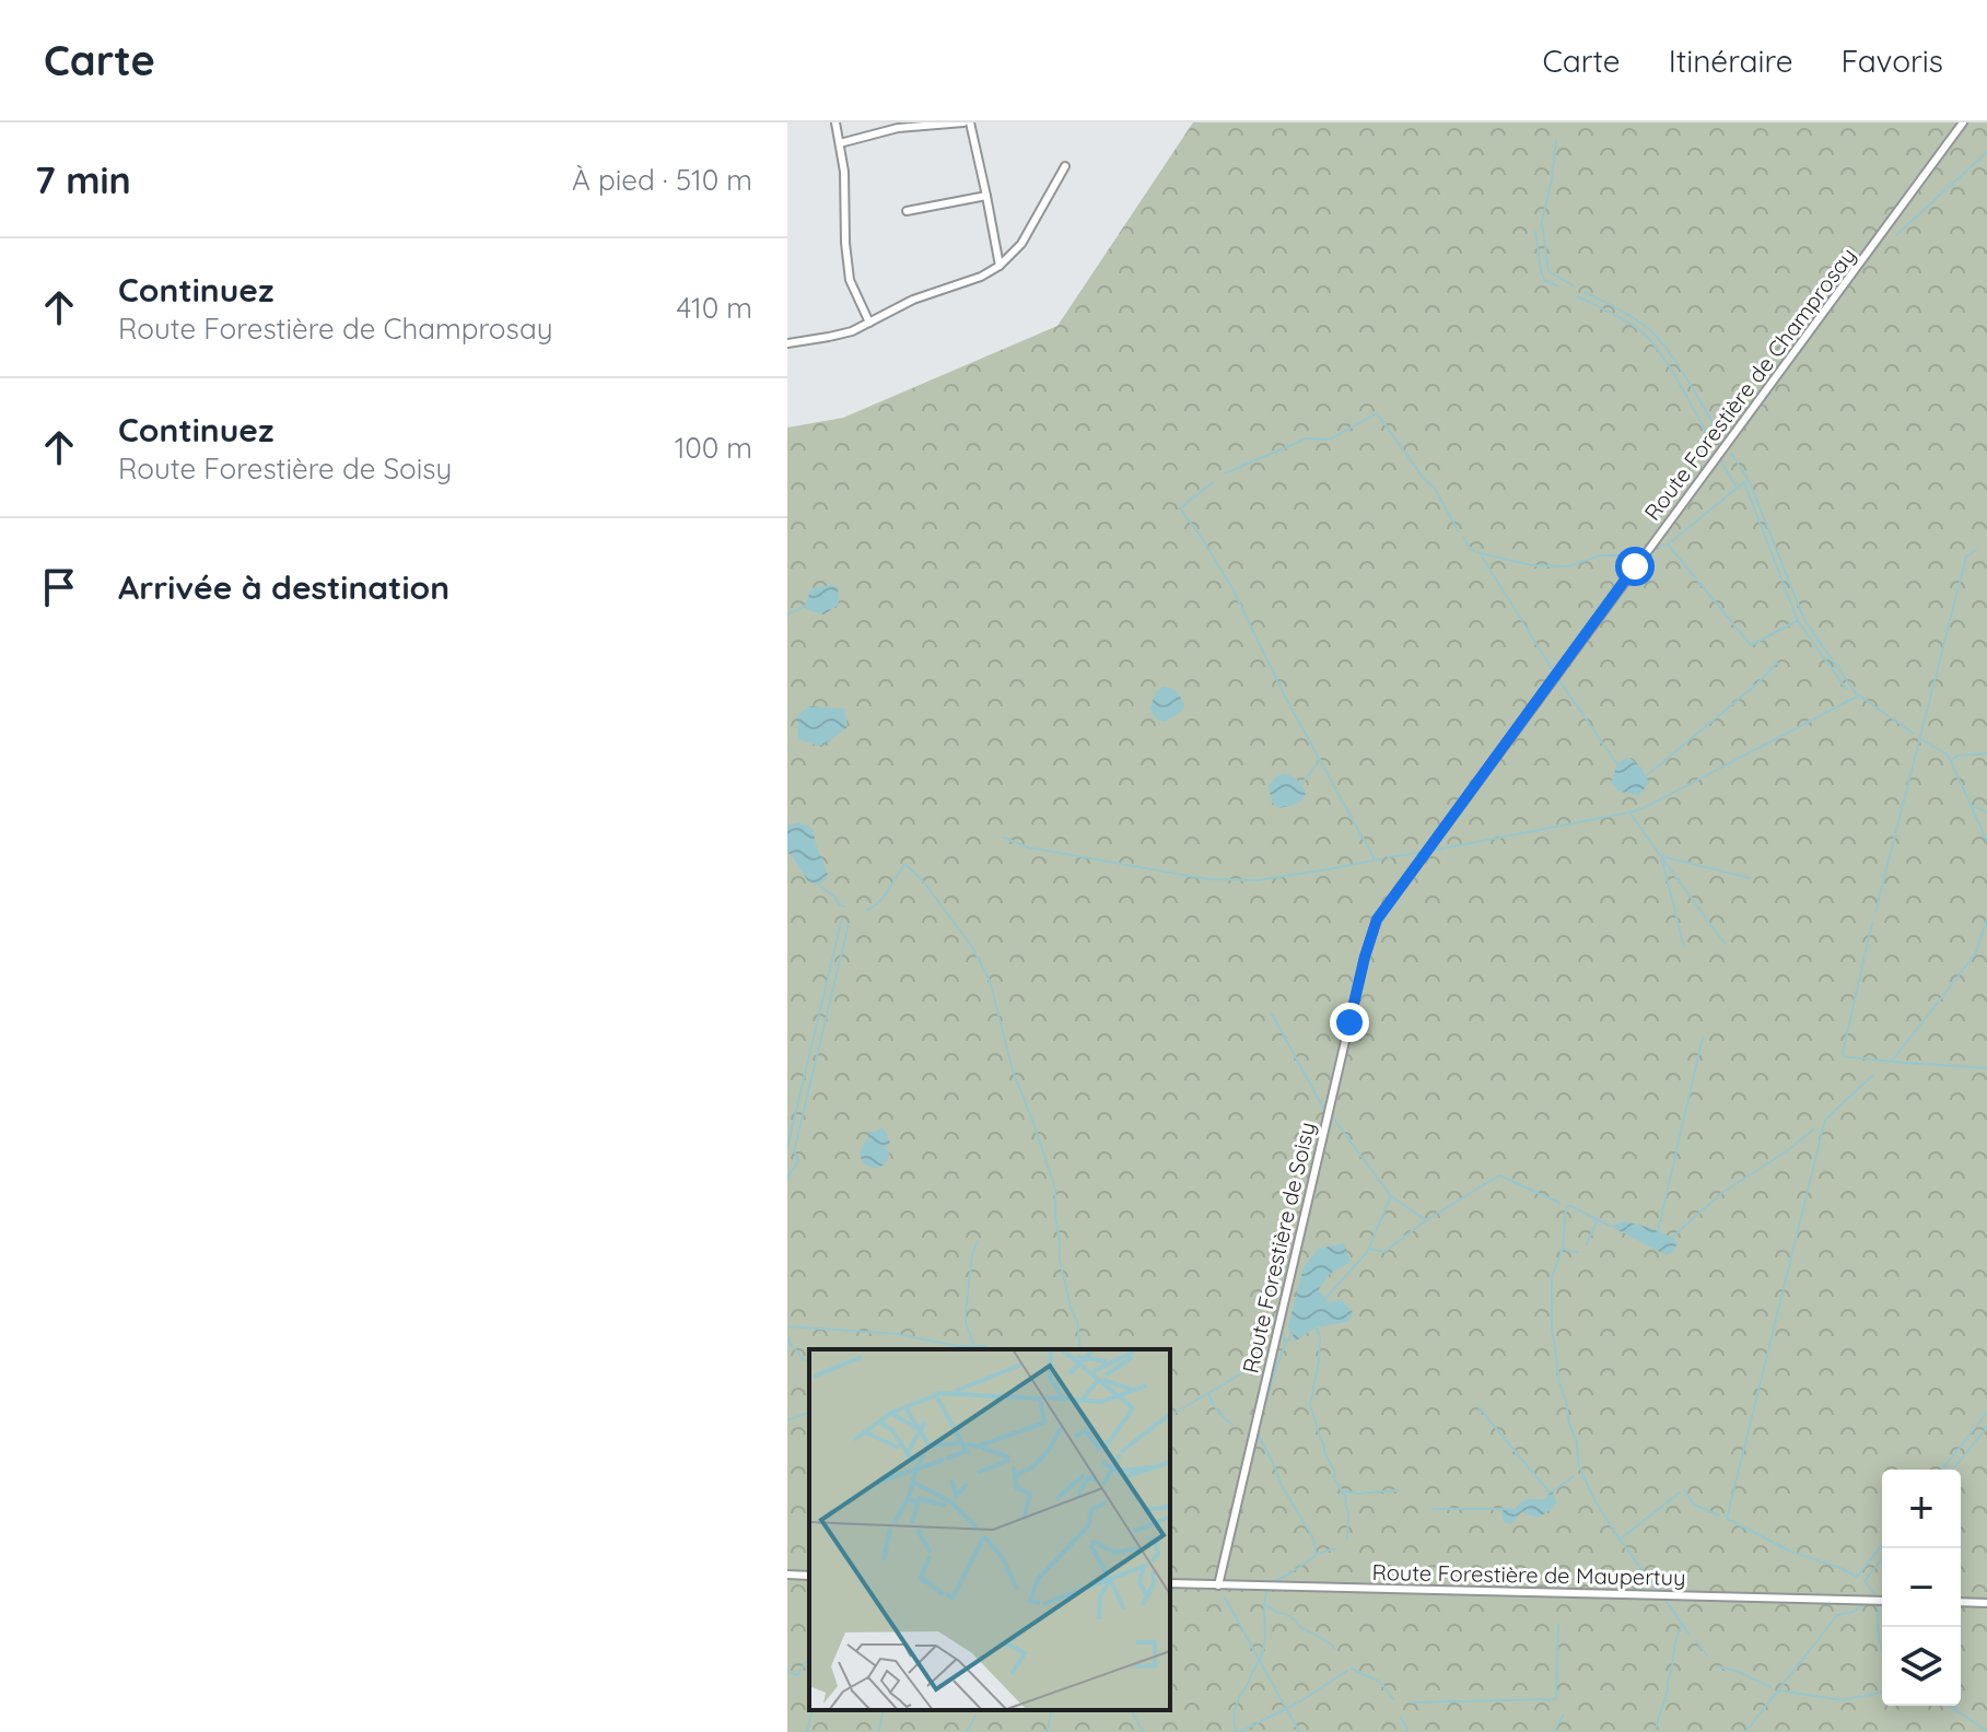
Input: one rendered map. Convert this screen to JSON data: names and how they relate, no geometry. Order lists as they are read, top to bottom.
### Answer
{
  "streets": {
    "street": ["Route Forestière de Champrosay", "Route Forestière de Soisy", "Route Forestière de Maupertuy"]
  },
  "crossings": [
    ["Route Forestière de Champrosay", "Route Forestière de Soisy"],
    ["Route Forestière de Soisy", "Route Forestière de Maupertuy"]
  ],
  "page": {
    "header": "Carte",
    "nav": ["Carte", "Itinéraire", "Favoris"],
    "heading": ["7 min", "À pied · 510 m"],
    "list": [
      ["Continuez", "Route Forestière de Champrosay", "410 m"],
      ["Continuez", "Route Forestière de Soisy", "100 m"],
      "Arrivée à destination"
    ],
    "map_buttons": ["+", "−"]
  }
}
